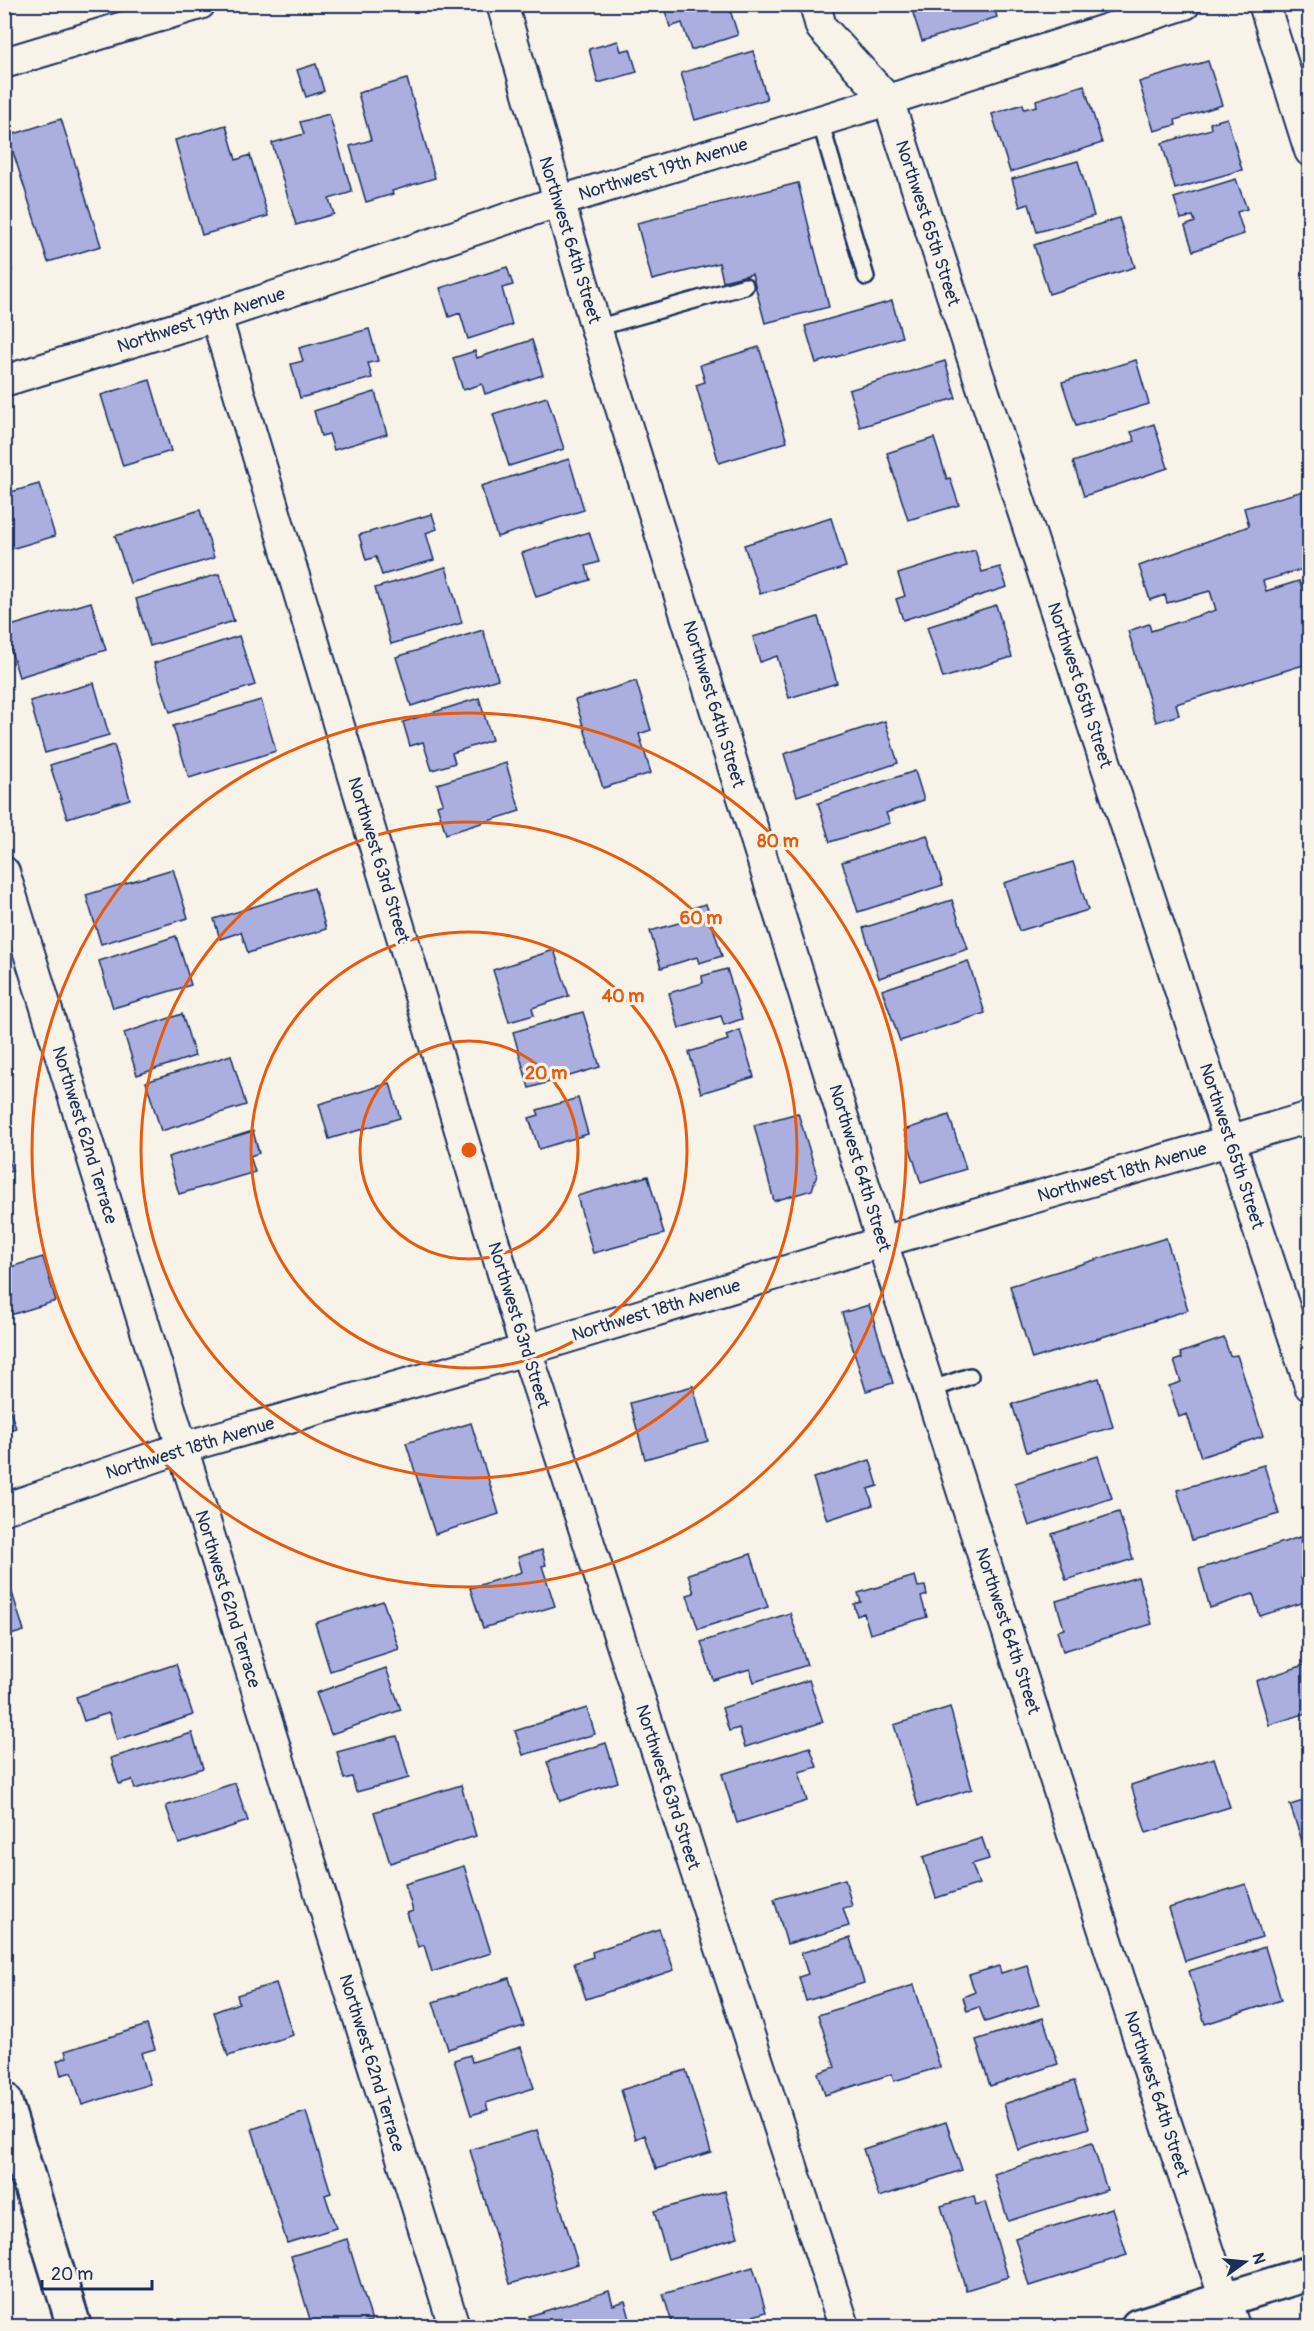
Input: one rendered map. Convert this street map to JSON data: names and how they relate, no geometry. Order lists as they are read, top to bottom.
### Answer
{
  "streets": {
    "street": [
      "Northwest 19th Avenue",
      "Northwest 65th Street",
      "Northwest 64th Street",
      "Northwest 63rd Street",
      "Northwest 62nd Terrace",
      "Northwest 18th Avenue"
    ]
  },
  "crossings": [
    ["Northwest 19th Avenue", "Northwest 65th Street"],
    ["Northwest 19th Avenue", "Northwest 64th Street"],
    ["Northwest 19th Avenue", "Northwest 63rd Street"],
    ["Northwest 65th Street", "Northwest 18th Avenue"],
    ["Northwest 64th Street", "Northwest 18th Avenue"],
    ["Northwest 63rd Street", "Northwest 18th Avenue"],
    ["Northwest 62nd Terrace", "Northwest 18th Avenue"]
  ],
  "scale_bar": "20 m",
  "north": "right",
  "rings": [
    "80 m",
    "60 m",
    "40 m",
    "20 m"
  ]
}
